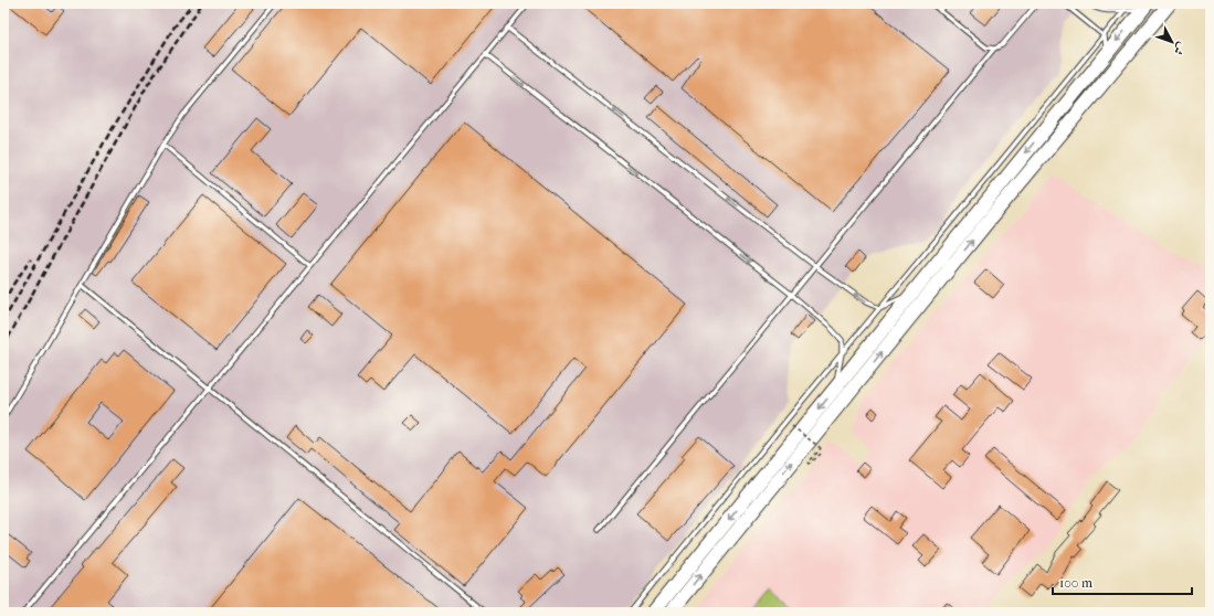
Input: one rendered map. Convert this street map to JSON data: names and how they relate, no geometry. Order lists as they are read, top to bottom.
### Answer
{
  "scale_bar": "100 m",
  "north": "bottom right"
}
